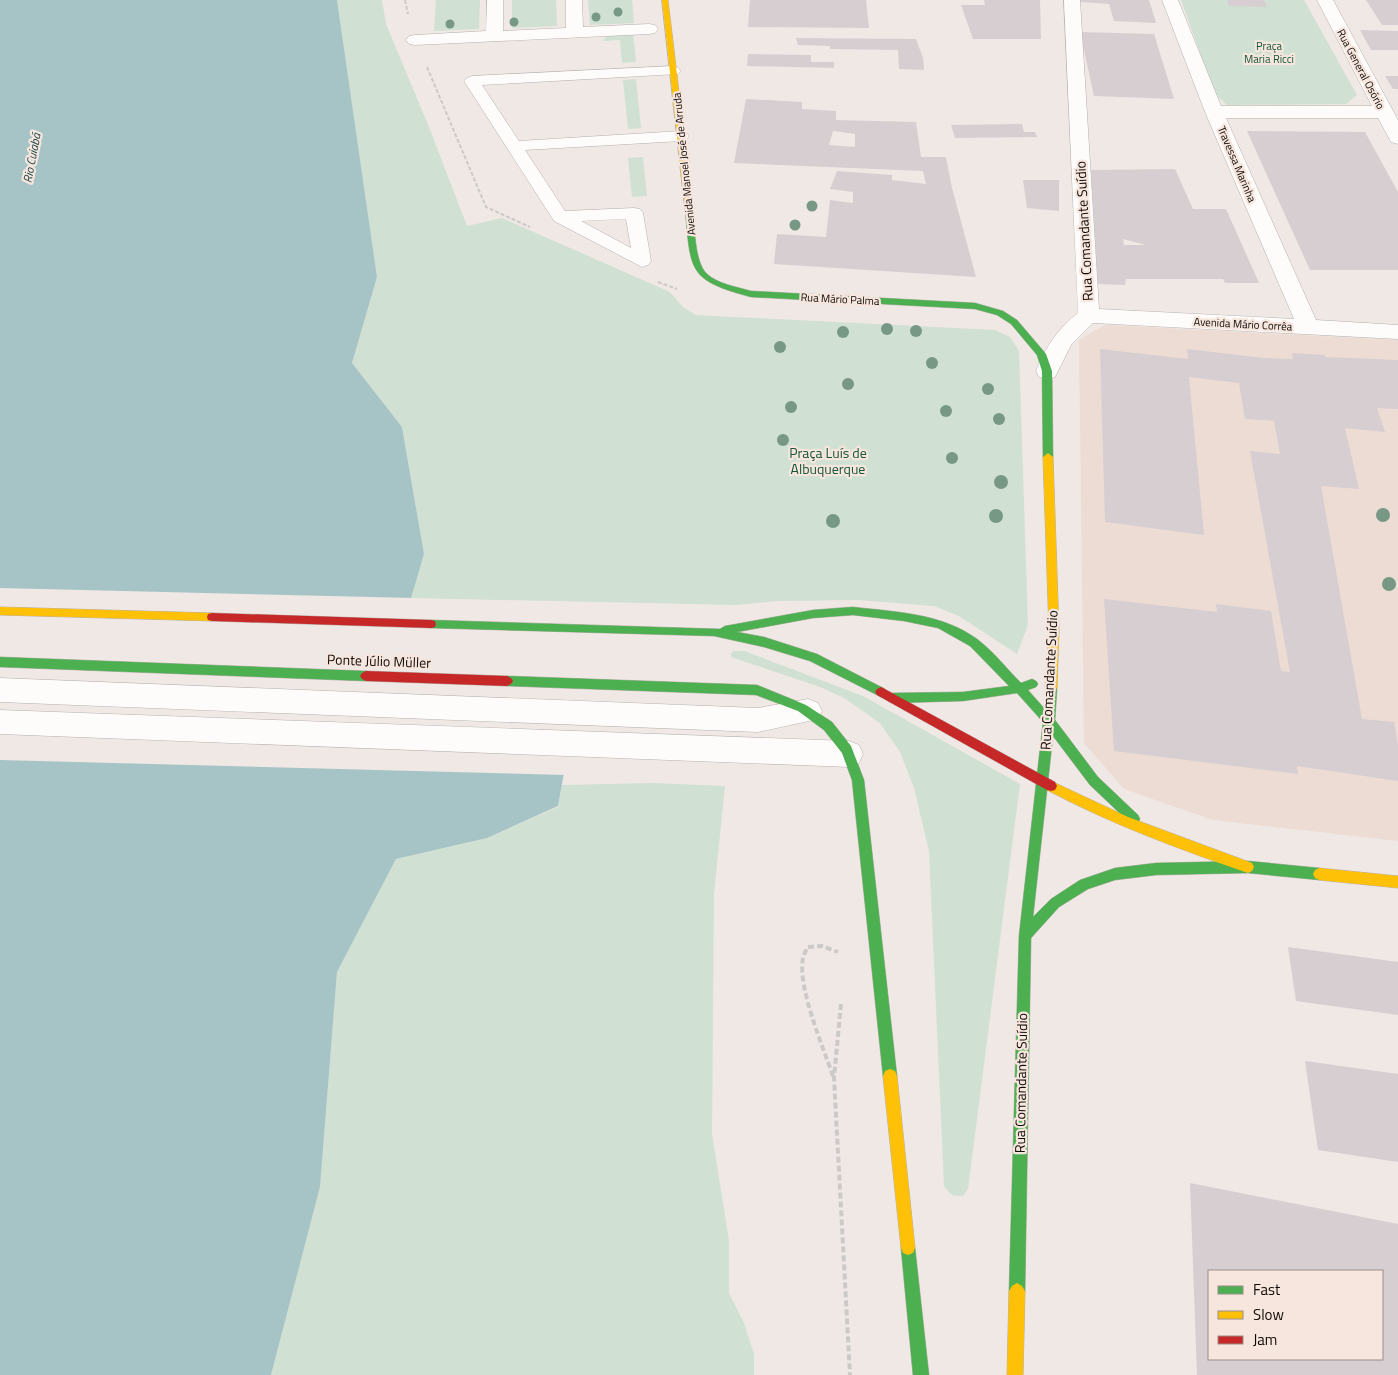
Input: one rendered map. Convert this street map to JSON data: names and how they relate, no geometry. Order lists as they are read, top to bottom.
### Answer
{
  "streets": {
    "main road": [
      "Avenida Manoel José de Arruda",
      "Rua Comandante Suídio",
      "Rua Mário Palma",
      "Ponte Júlio Müller"
    ],
    "street": ["Rua General Osório", "Travessa Marinha", "Avenida Mário Corrêa"]
  },
  "crossings": [
    ["Avenida Manoel José de Arruda", "Rua Mário Palma"],
    ["Travessa Marinha", "Avenida Mário Corrêa"],
    ["Rua Comandante Suídio", "Rua Mário Palma"],
    ["Rua Comandante Suídio", "Avenida Mário Corrêa"]
  ],
  "water": ["Rio Cuiabá"],
  "parks": ["Praça Maria Ricci", "Praça Luís de Albuquerque"],
  "legend": ["Fast", "Slow", "Jam"]
}
